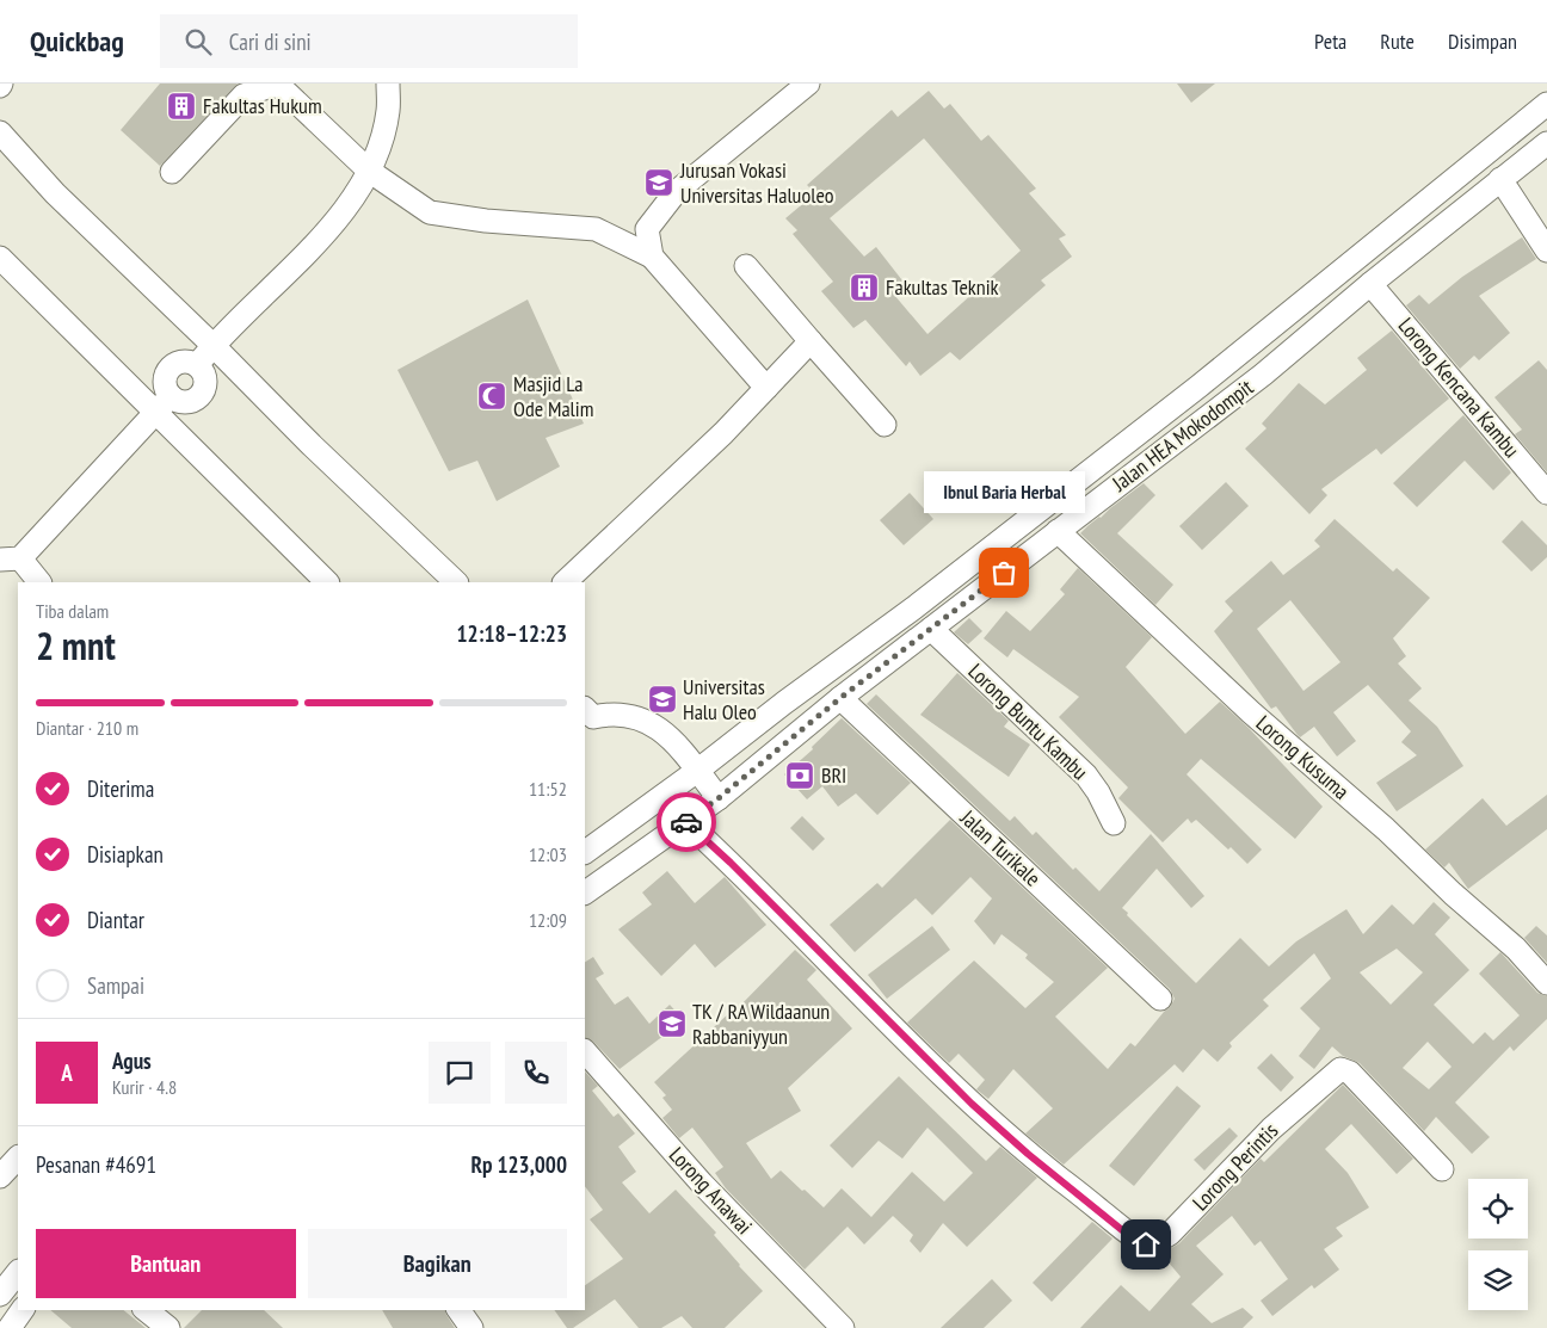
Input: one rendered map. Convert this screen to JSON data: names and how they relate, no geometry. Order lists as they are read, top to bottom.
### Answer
{
  "streets": {
    "street": [
      "Lorong Kencana Kambu",
      "Jalan HEA Mokodompit",
      "Lorong Buntu Kambu",
      "Lorong Kusuma",
      "Jalan Turikale",
      "Lorong Perintis",
      "Lorong Anawai"
    ]
  },
  "crossings": [
    ["Lorong Kencana Kambu", "Jalan HEA Mokodompit"],
    ["Jalan HEA Mokodompit", "Lorong Buntu Kambu"],
    ["Jalan HEA Mokodompit", "Lorong Kusuma"],
    ["Jalan HEA Mokodompit", "Jalan Turikale"],
    ["Jalan HEA Mokodompit", "Lorong Perintis"]
  ],
  "places": {
    "building": ["Fakultas Hukum", "Fakultas Teknik"],
    "school or university": ["Jurusan Vokasi Universitas Haluoleo", "Universitas Halu Oleo", "TK / RA Wildaanun Rabbaniyyun"],
    "mosque": ["Masjid La Ode Malim"],
    "other": ["Ibnul Baria Herbal"],
    "bank": ["BRI"]
  },
  "page": {
    "header": "Quickbag",
    "search": "Cari di sini",
    "nav": ["Peta", "Rute", "Disimpan"],
    "bubble": "Ibnul Baria Herbal",
    "heading": ["2 mnt", "Tiba dalam", "12:18–12:23"],
    "panel": [
      "Agus",
      "Kurir · 4.8",
      "Pesanan #4691",
      "Rp 123,000"
    ],
    "bar": "Diantar · 210 m",
    "list": [
      ["Diterima", "11:52"],
      ["Disiapkan", "12:03"],
      ["Diantar", "12:09"],
      "Sampai"
    ],
    "round": "A",
    "buttons": ["Bantuan", "Bagikan"]
  }
}
